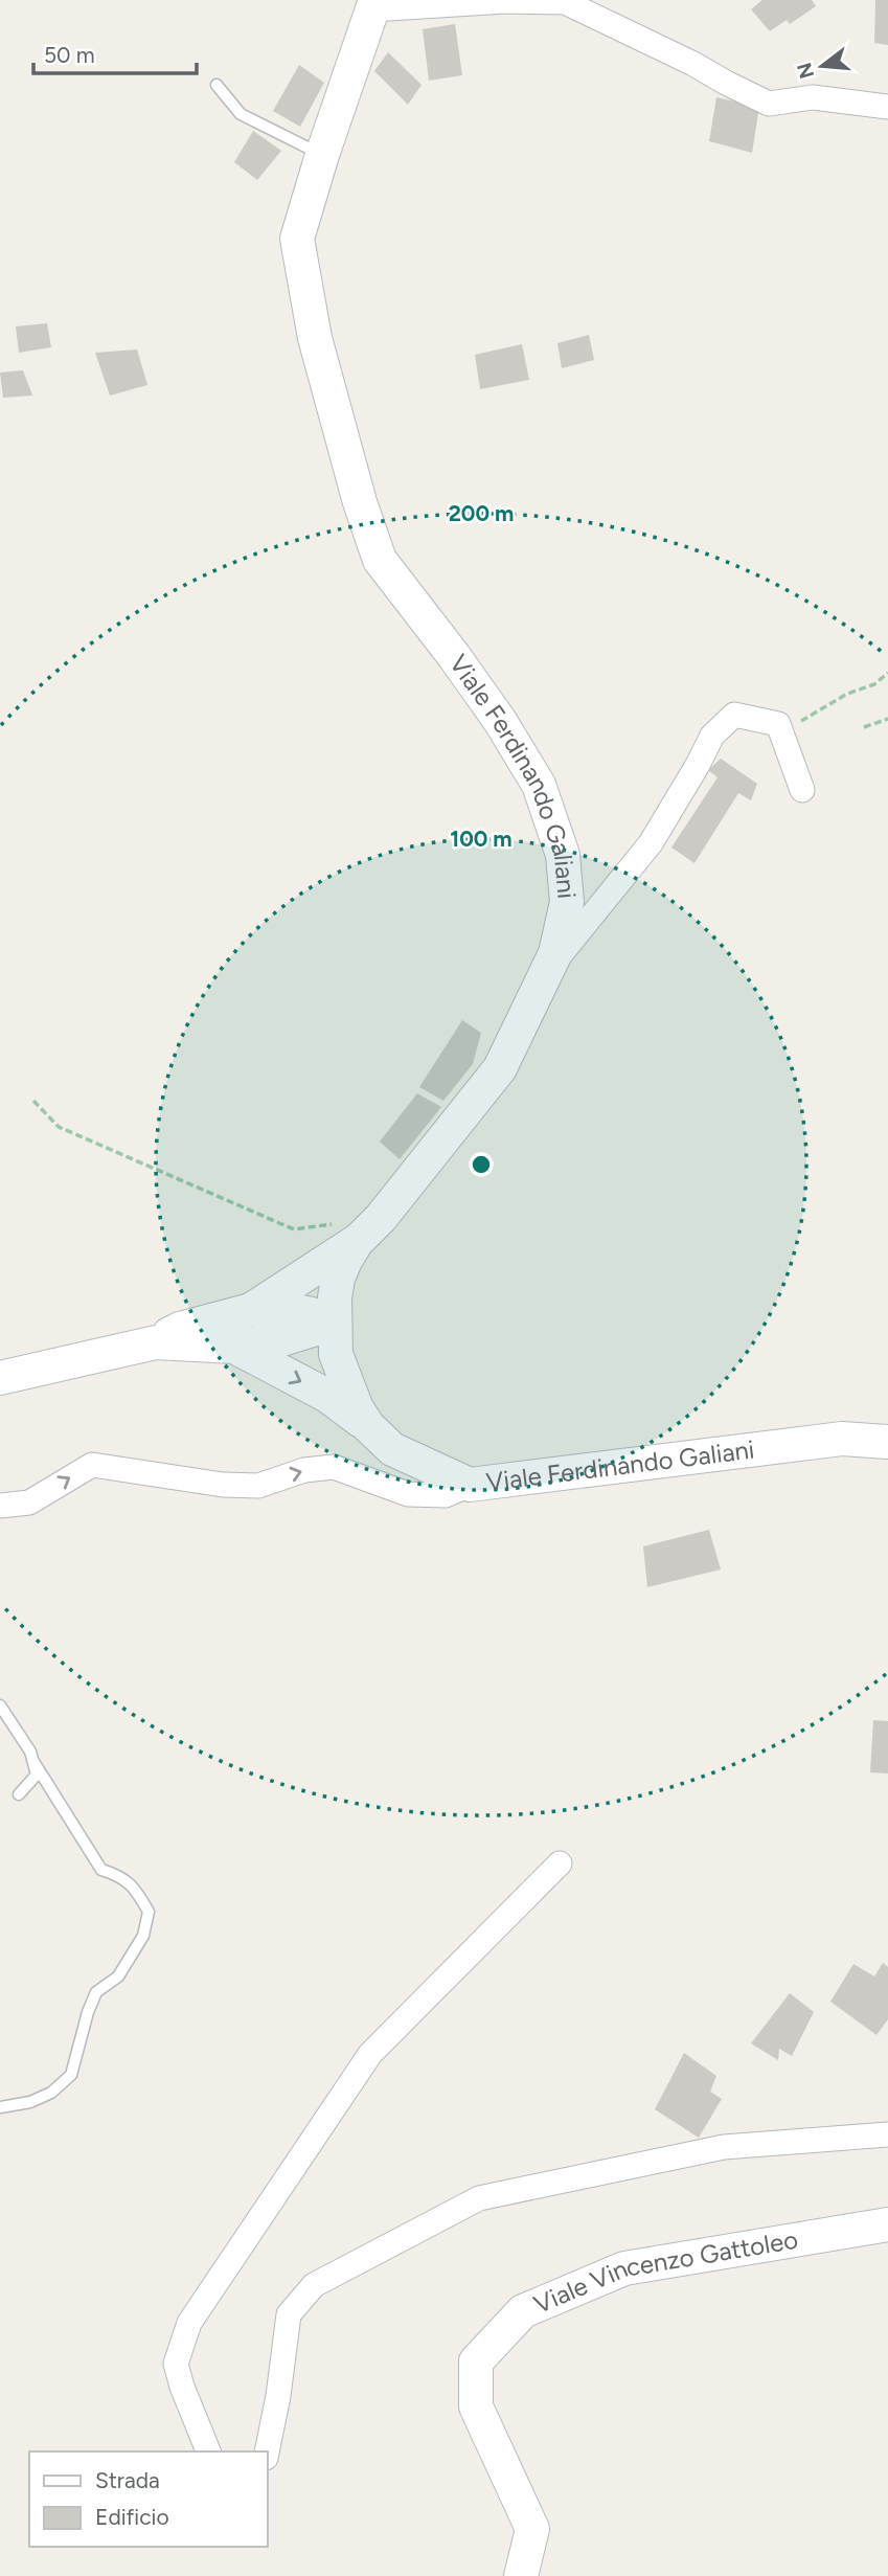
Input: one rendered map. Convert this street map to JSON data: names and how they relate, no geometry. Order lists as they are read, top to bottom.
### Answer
{
  "streets": {
    "main road": ["Viale Ferdinando Galiani", "Viale Vincenzo Gattoleo"]
  },
  "legend": ["Strada", "Edificio"],
  "scale_bar": "50 m",
  "north": "left",
  "rings": ["200 m", "100 m"]
}
